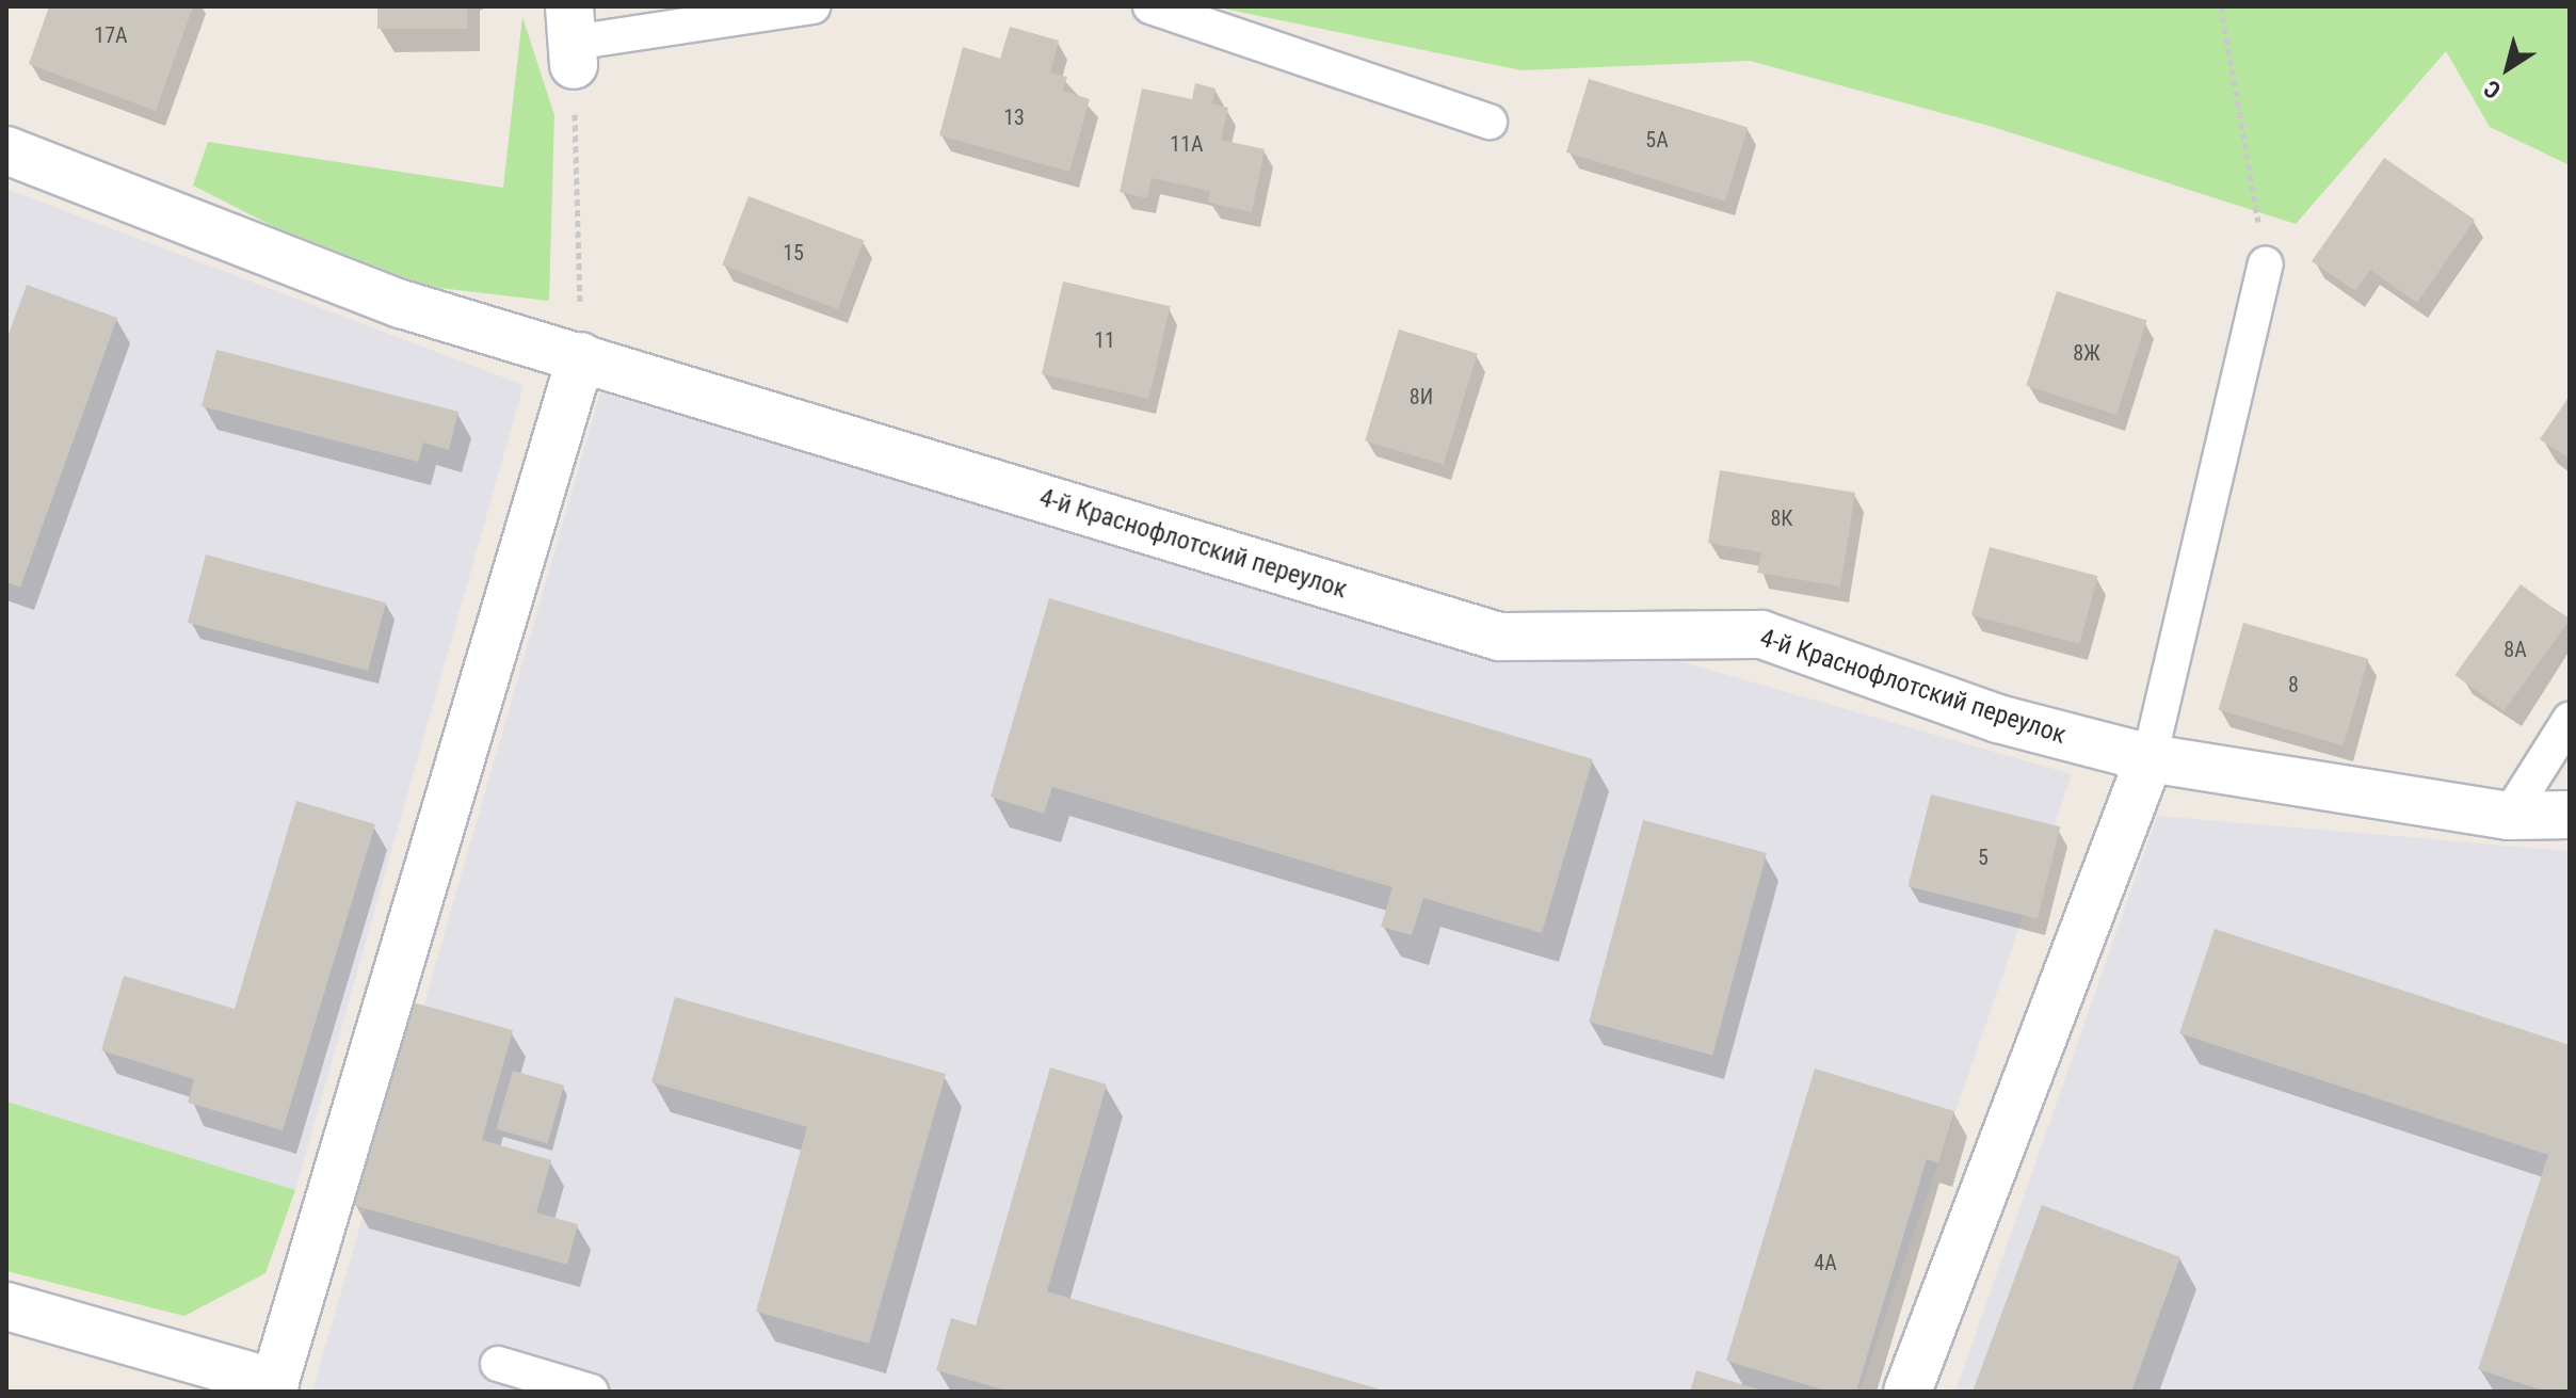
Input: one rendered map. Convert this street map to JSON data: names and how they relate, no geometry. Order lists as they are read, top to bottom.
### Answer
{
  "streets": {
    "street": ["4-й Краснофлотский переулок"]
  },
  "house_numbers": [
    "17А",
    "13",
    "5А",
    "11А",
    "15",
    "11",
    "8Ж",
    "8И",
    "8К",
    "8А",
    "8",
    "5",
    "4А"
  ],
  "north": "bottom left"
}
